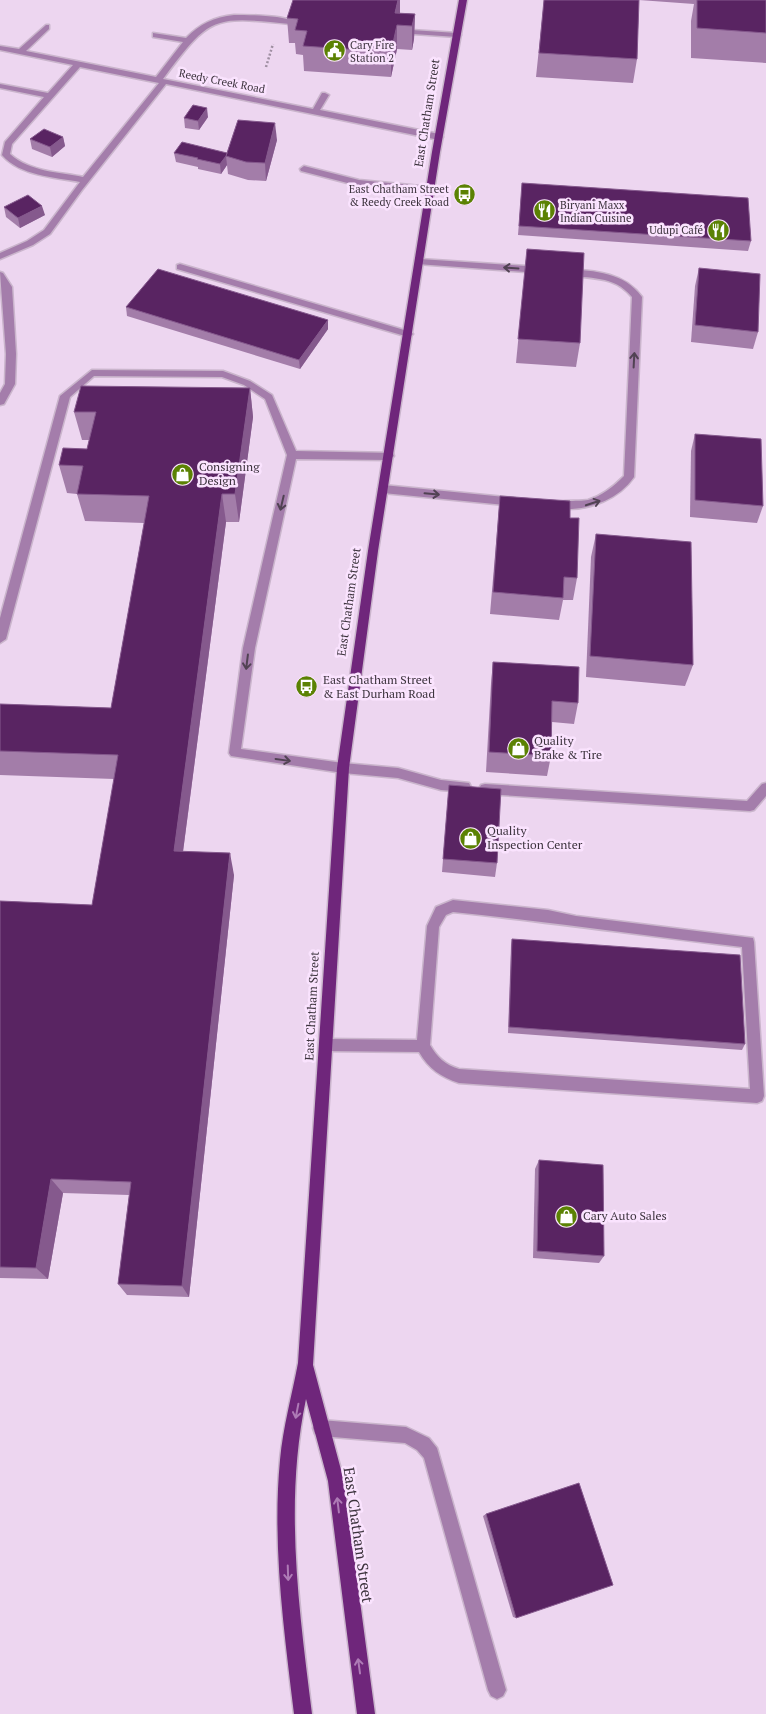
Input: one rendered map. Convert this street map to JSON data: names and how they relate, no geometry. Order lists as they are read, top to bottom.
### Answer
{
  "streets": {
    "main road": ["East Chatham Street"],
    "street": ["Reedy Creek Road"]
  },
  "crossings": [
    ["Reedy Creek Road", "East Chatham Street"]
  ],
  "places": {
    "public building": ["Cary Fire Station 2"],
    "bus stop": ["East Chatham Street & Reedy Creek Road", "East Chatham Street & East Durham Road"],
    "restaurant": ["Biryani Maxx Indian Cuisine", "Udupi Café"],
    "shop": [
      "Consigning Design",
      "Quality Brake & Tire",
      "Quality Inspection Center",
      "Cary Auto Sales"
    ]
  }
}
